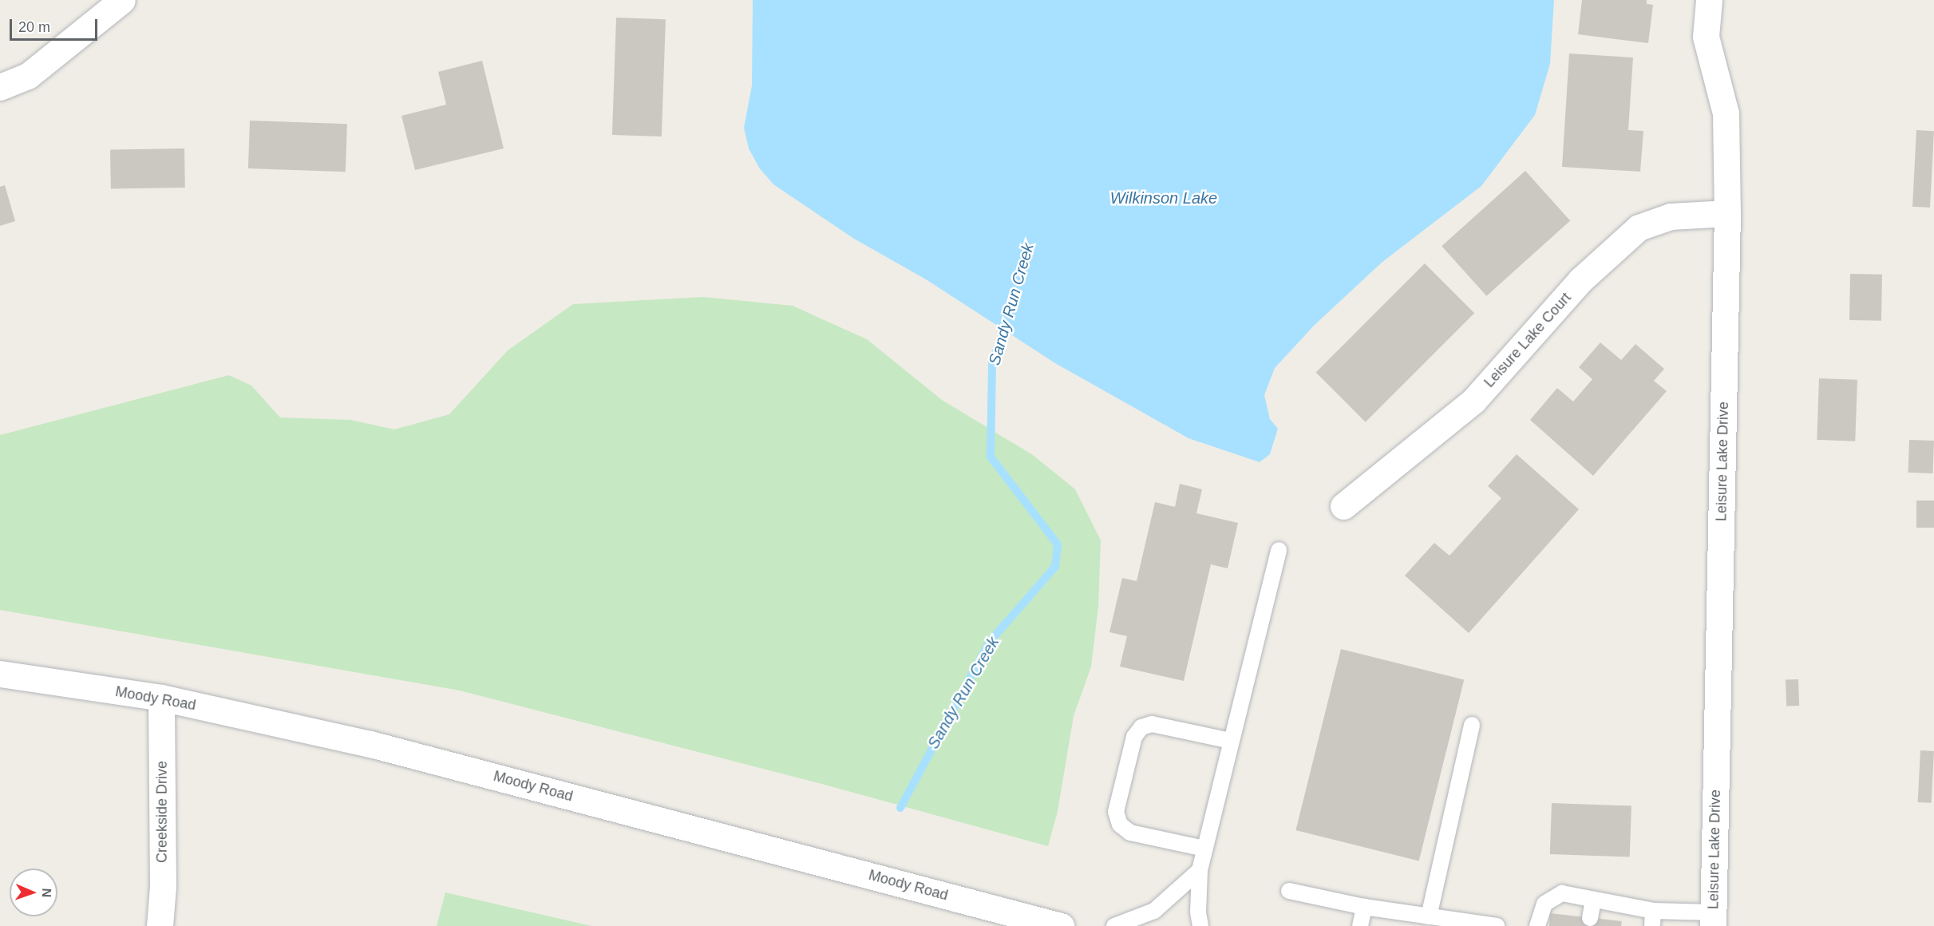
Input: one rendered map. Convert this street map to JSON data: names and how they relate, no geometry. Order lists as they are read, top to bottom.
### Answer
{
  "streets": {
    "street": [
      "Leisure Lake Court",
      "Leisure Lake Drive",
      "Moody Road",
      "Creekside Drive"
    ]
  },
  "crossings": [
    ["Leisure Lake Court", "Leisure Lake Drive"],
    ["Moody Road", "Creekside Drive"]
  ],
  "water": ["Wilkinson Lake", "Sandy Run Creek"],
  "scale_bar": "20 m",
  "north": "right"
}
